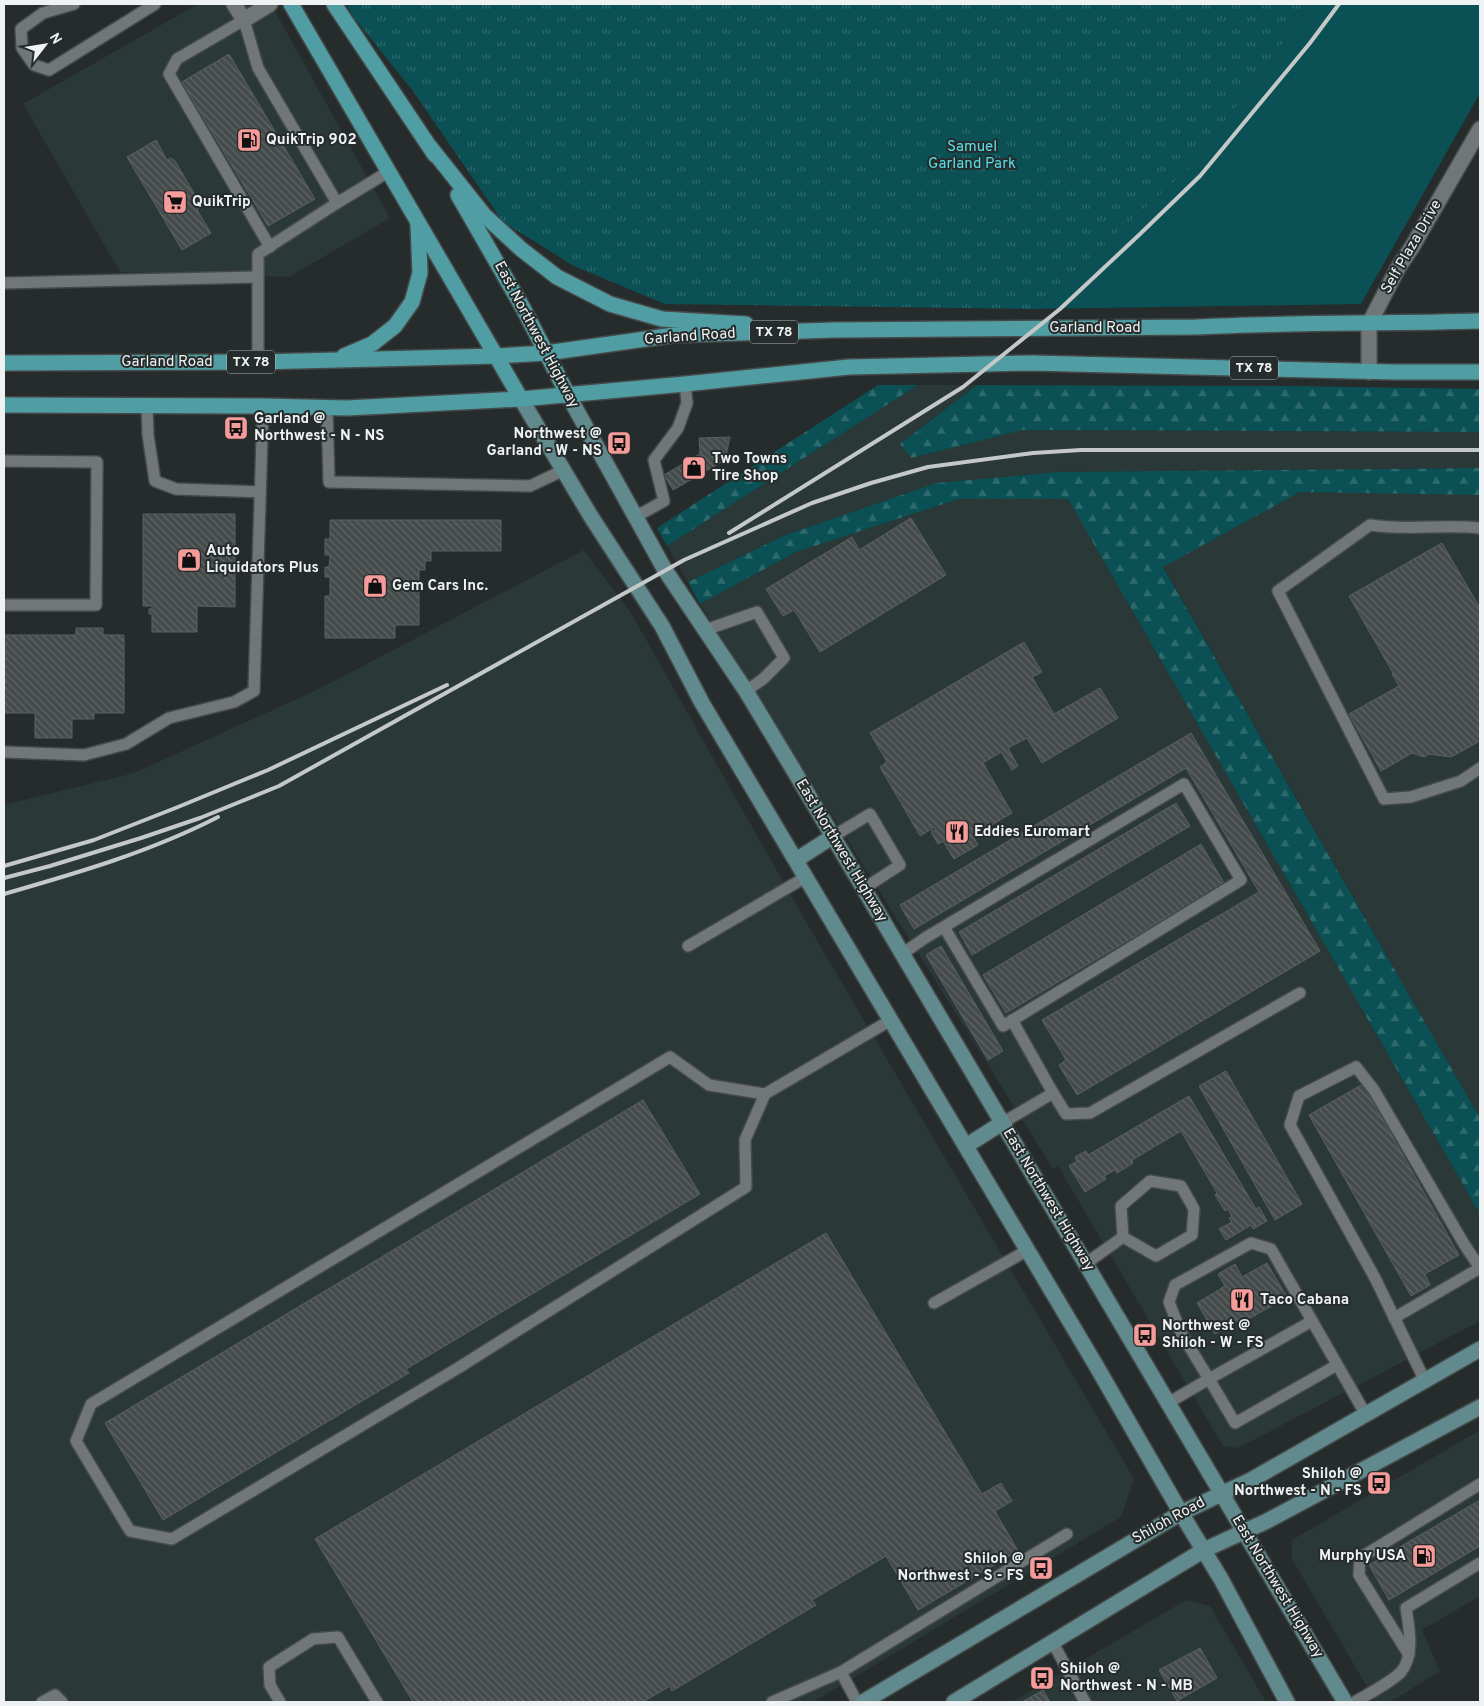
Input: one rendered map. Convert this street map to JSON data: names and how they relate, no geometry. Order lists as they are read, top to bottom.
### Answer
{
  "streets": {
    "main road": [
      "Garland Road",
      "TX 78",
      "East Northwest Highway",
      "Shiloh Road"
    ],
    "street": ["Self Plaza Drive"]
  },
  "crossings": [
    ["Self Plaza Drive", "Garland Road"],
    ["Self Plaza Drive", "TX 78"],
    ["Garland Road", "TX 78"],
    ["Garland Road", "East Northwest Highway"],
    ["TX 78", "East Northwest Highway"],
    ["East Northwest Highway", "Shiloh Road"]
  ],
  "parks": ["Samuel Garland Park"],
  "places": {
    "fuel station": ["QuikTrip 902", "Murphy USA"],
    "supermarket": ["QuikTrip"],
    "bus stop": [
      "Garland @ Northwest - N - NS",
      "Northwest @ Garland - W - NS",
      "Northwest @ Shiloh - W - FS",
      "Shiloh @ Northwest - N - FS",
      "Shiloh @ Northwest - S - FS",
      "Shiloh @ Northwest - N - MB"
    ],
    "shop": ["Two Towns Tire Shop", "Auto Liquidators Plus", "Gem Cars Inc."],
    "restaurant": ["Eddies Euromart", "Taco Cabana"]
  },
  "north": "top right"
}
